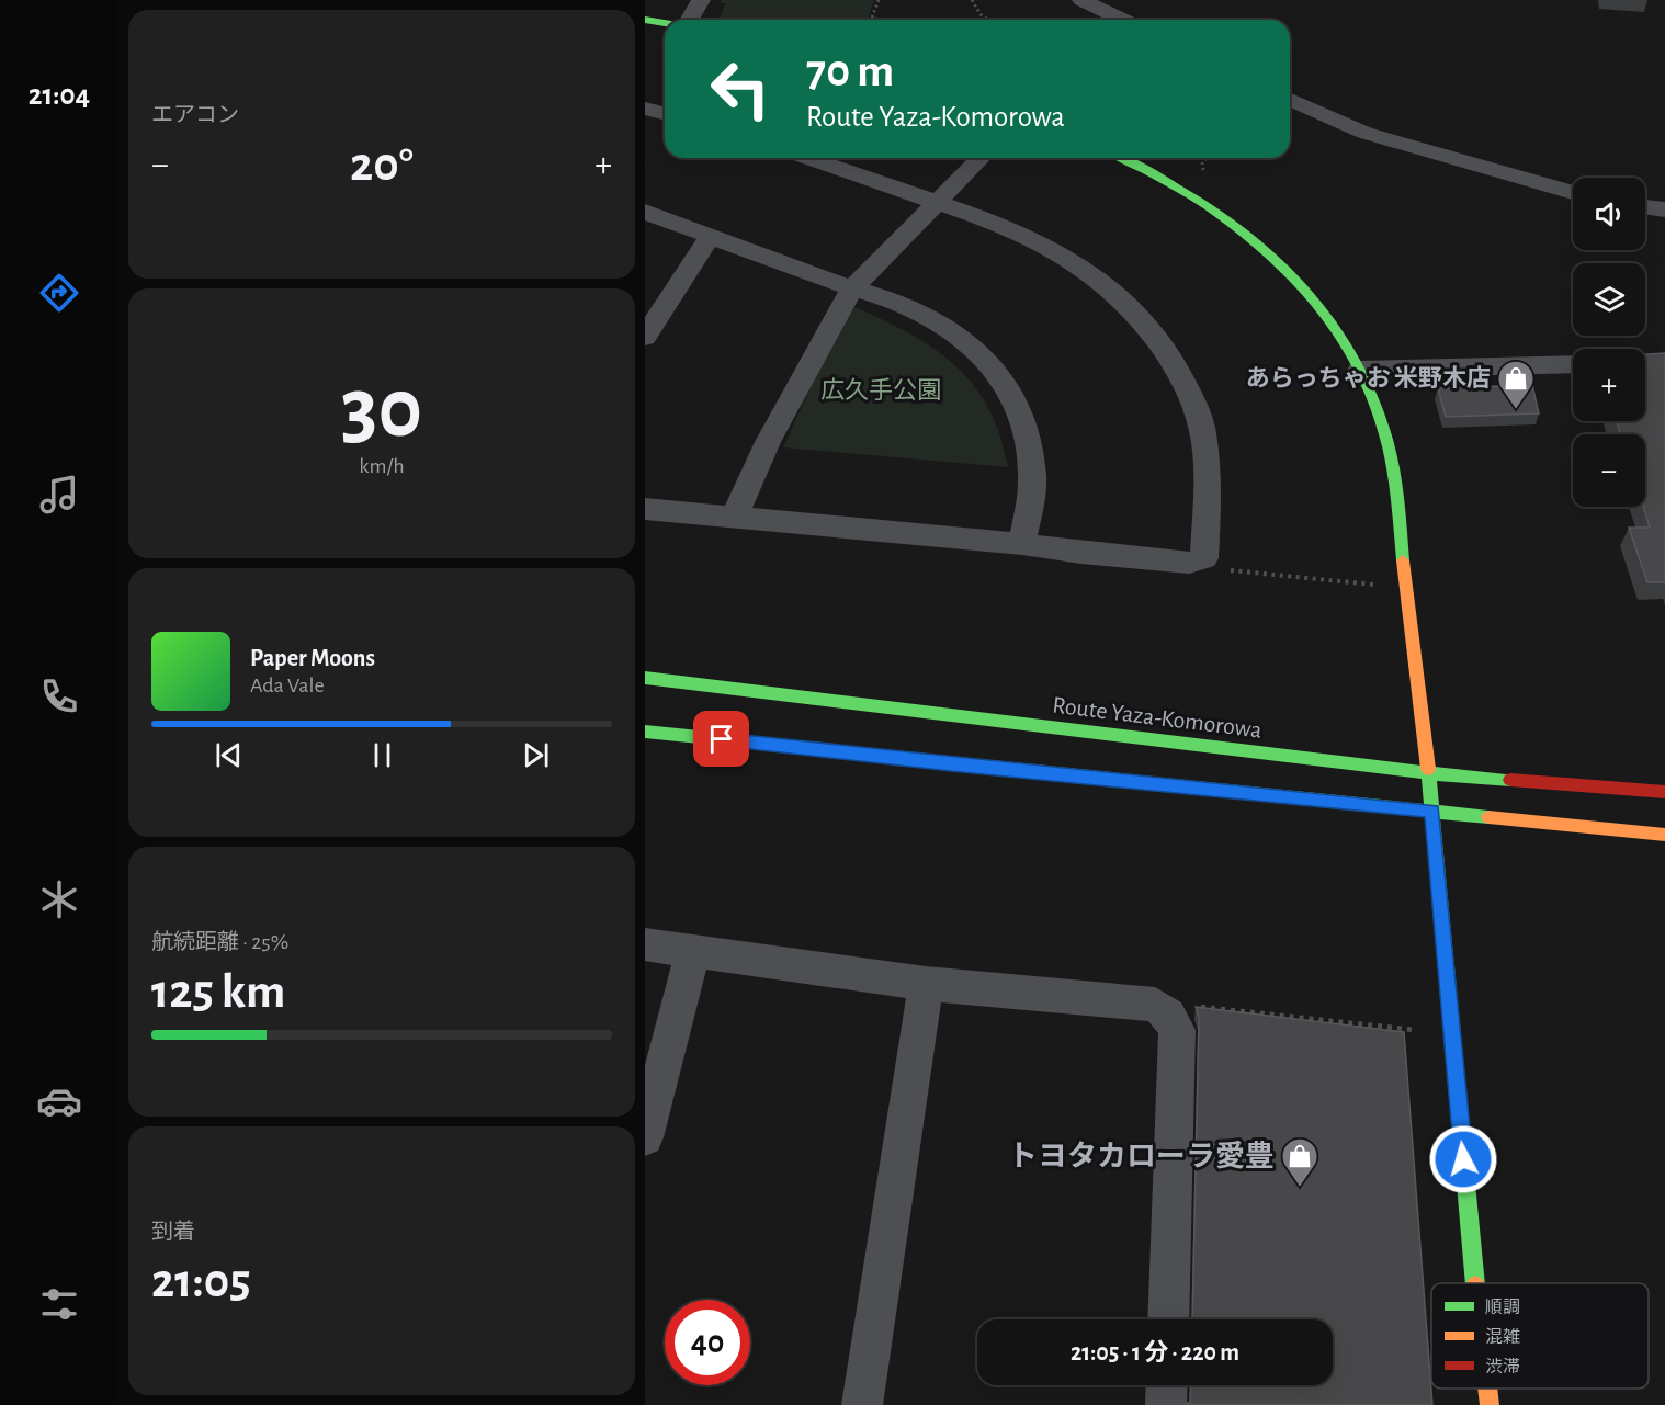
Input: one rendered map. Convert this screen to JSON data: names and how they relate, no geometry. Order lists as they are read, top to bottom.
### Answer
{
  "streets": {
    "main road": ["Route Yaza-Komorowa"]
  },
  "parks": ["広久手公園"],
  "places": {
    "shop": ["あらっちゃお 米野木店", "トヨタカローラ愛豊"]
  },
  "legend": ["順調", "混雑", "渋滞"],
  "page": {
    "tabs": "21:04",
    "tile": [
      "エアコン",
      ["30", "km/h"],
      ["航続距離 · 25%", "125 km"],
      ["到着", "21:05"]
    ],
    "turn": ["70 m", "Route Yaza-Komorowa"],
    "heat": ["−", "20°", "+"],
    "map_buttons": ["+", "−"],
    "song": ["Paper Moons", "Ada Vale"],
    "limit": "40",
    "trip": "21:05 · 1 分 · 220 m"
  }
}
